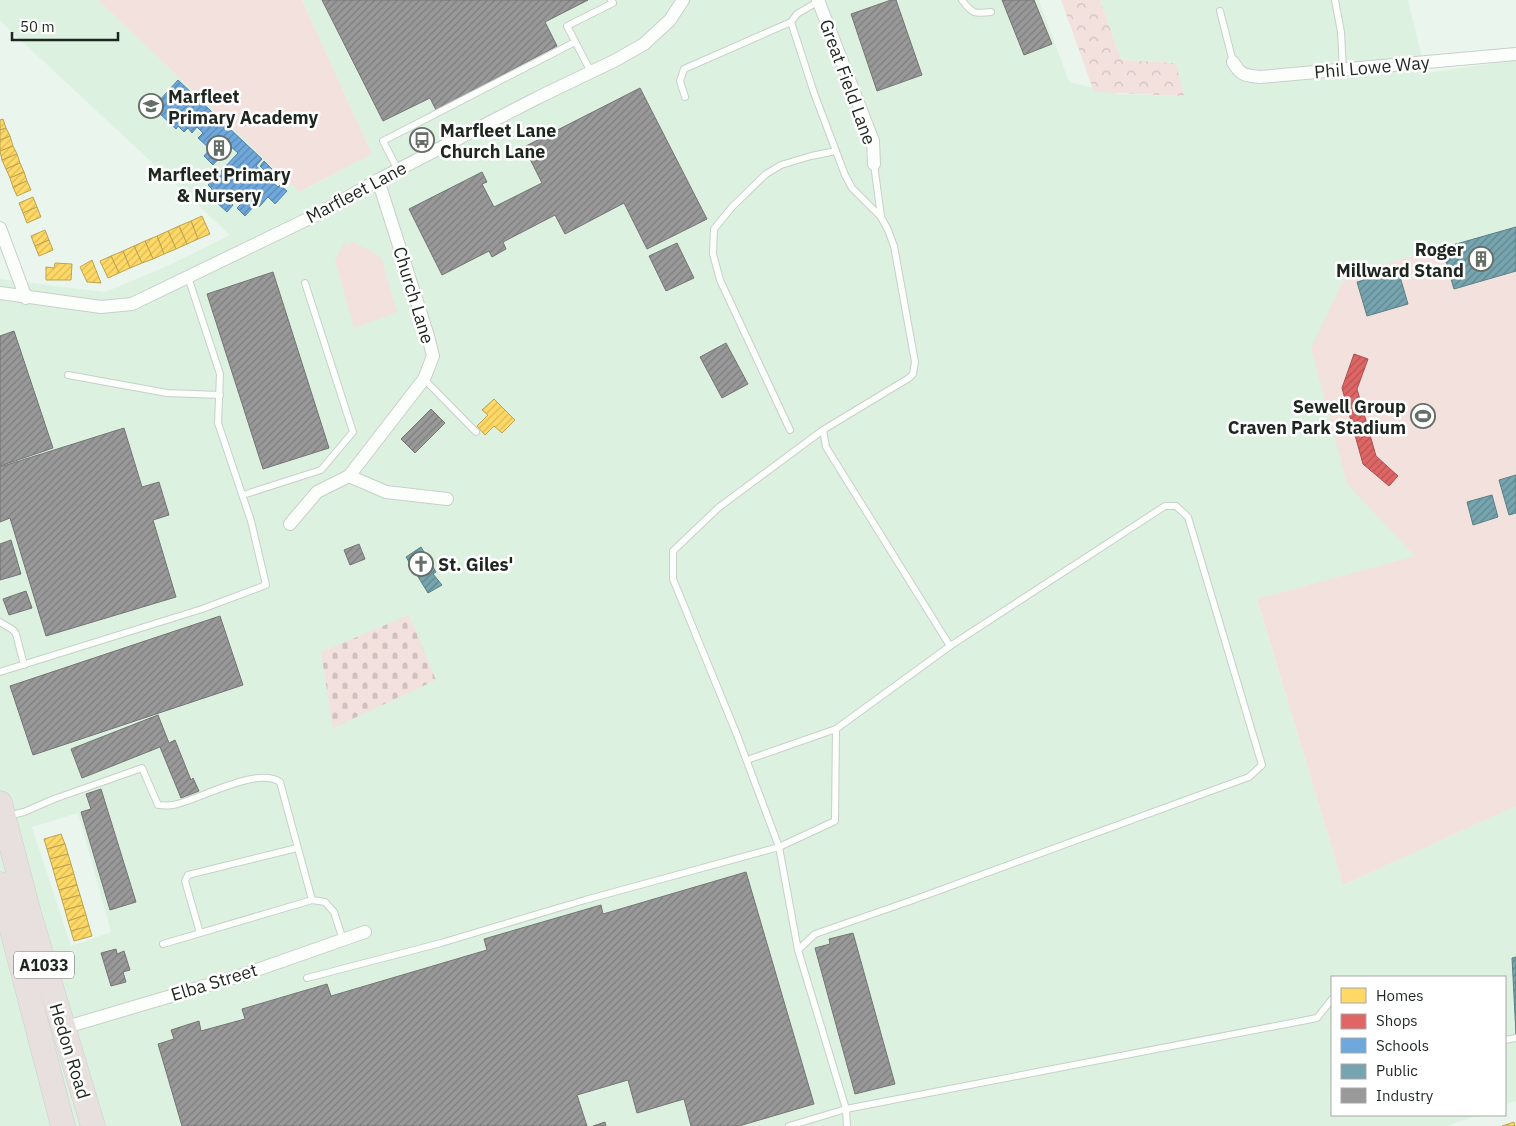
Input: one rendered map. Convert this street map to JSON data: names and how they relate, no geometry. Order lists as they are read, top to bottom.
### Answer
{
  "streets": {
    "highway": ["A1033", "Hedon Road"],
    "street": [
      "Phil Lowe Way",
      "Great Field Lane",
      "Marfleet Lane",
      "Church Lane",
      "Elba Street"
    ]
  },
  "crossings": [
    ["Marfleet Lane", "Church Lane"],
    ["Elba Street", "Hedon Road"]
  ],
  "places": {
    "school or university": ["Marfleet Primary Academy"],
    "bus stop": ["Marfleet Lane Church Lane"],
    "building": ["Marfleet Primary & Nursery", "Roger Millward Stand"],
    "sports": ["Sewell Group Craven Park Stadium"],
    "church": ["St. Giles'"]
  },
  "legend": [
    "Homes",
    "Shops",
    "Schools",
    "Public",
    "Industry"
  ],
  "scale_bar": "50 m"
}
